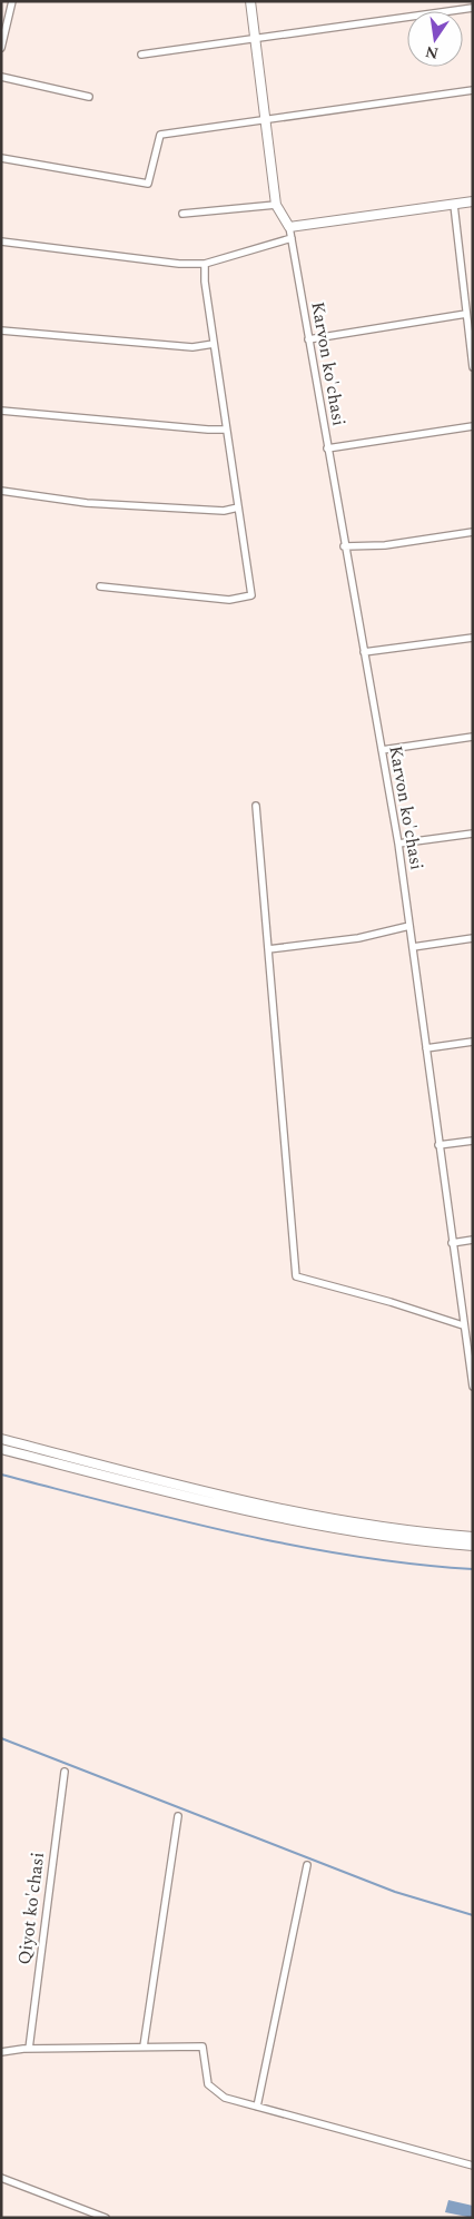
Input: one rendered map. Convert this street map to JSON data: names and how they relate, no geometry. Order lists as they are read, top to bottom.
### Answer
{
  "streets": {
    "main road": ["Karvon ko'chasi"],
    "street": ["Qiyot ko'chasi"]
  },
  "north": "bottom"
}
